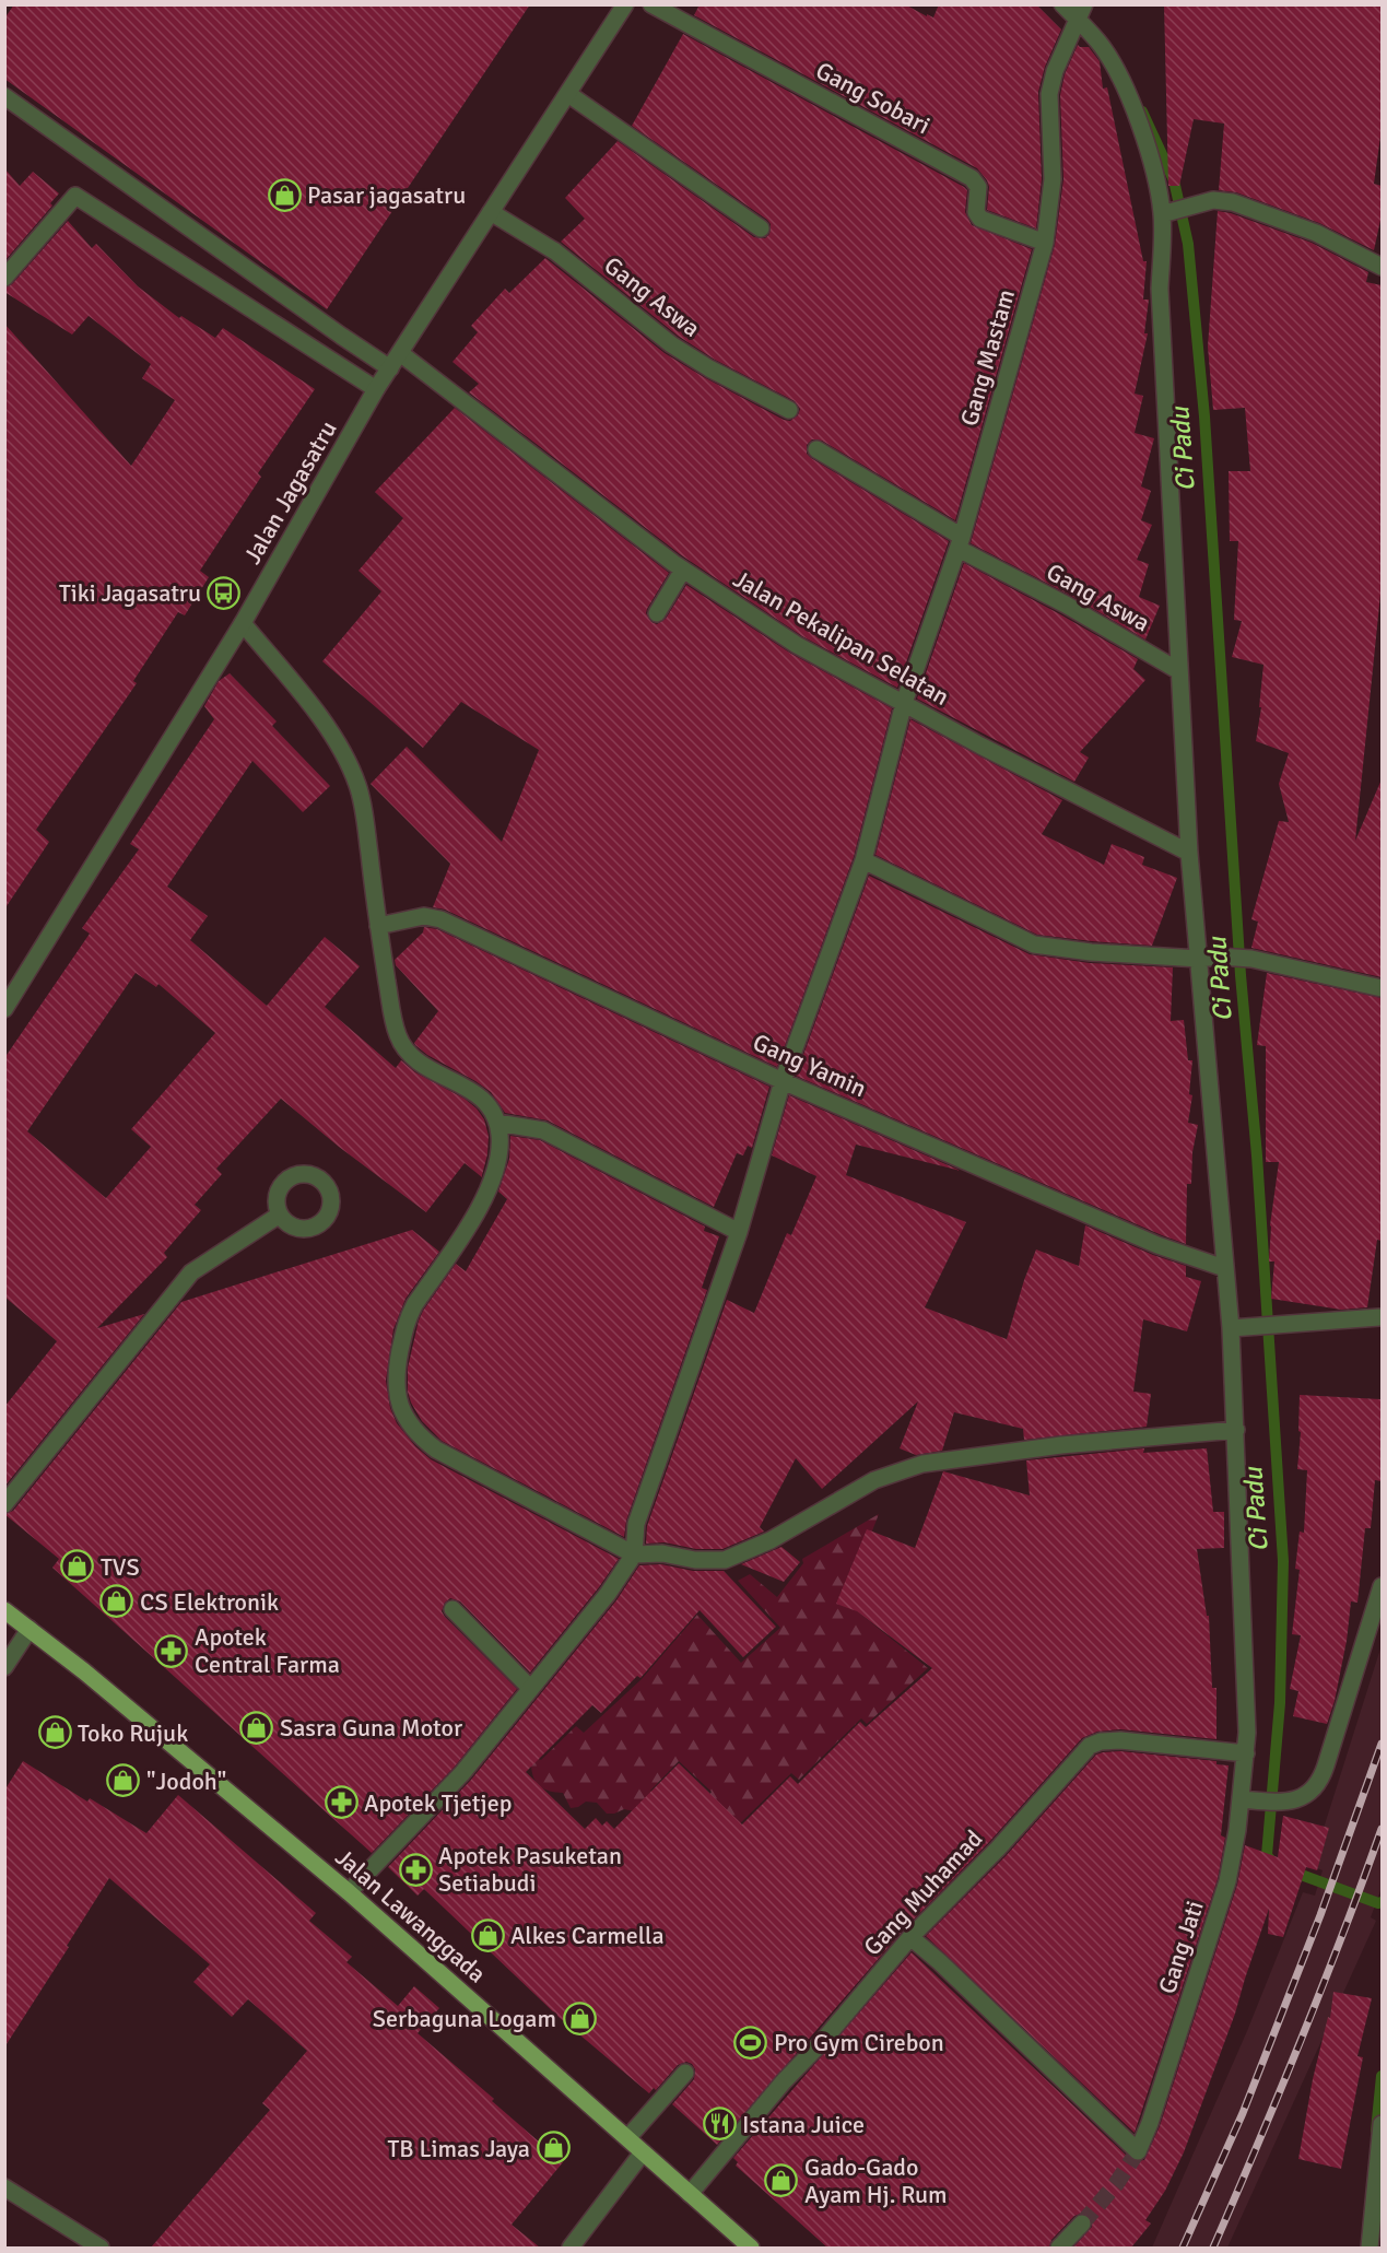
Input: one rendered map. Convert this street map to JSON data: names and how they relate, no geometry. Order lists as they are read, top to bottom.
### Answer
{
  "streets": {
    "main road": ["Jalan Lawanggada"],
    "street": [
      "Gang Sobari",
      "Gang Aswa",
      "Gang Mastam",
      "Jalan Jagasatru",
      "Jalan Pekalipan Selatan",
      "Gang Yamin",
      "Gang Muhamad",
      "Gang Jati"
    ]
  },
  "crossings": [
    ["Gang Sobari", "Gang Mastam"],
    ["Gang Aswa", "Gang Mastam"],
    ["Gang Aswa", "Jalan Jagasatru"],
    ["Gang Aswa", "Gang Jati"],
    ["Gang Mastam", "Jalan Pekalipan Selatan"],
    ["Gang Mastam", "Gang Yamin"],
    ["Gang Mastam", "Gang Jati"],
    ["Jalan Jagasatru", "Jalan Pekalipan Selatan"],
    ["Jalan Pekalipan Selatan", "Gang Jati"],
    ["Gang Yamin", "Gang Jati"],
    ["Gang Muhamad", "Jalan Lawanggada"],
    ["Gang Muhamad", "Gang Jati"]
  ],
  "water": ["Ci Padu"],
  "places": {
    "shop": [
      "Pasar jagasatru",
      "TVS",
      "CS Elektronik",
      "Sasra Guna Motor",
      "Toko Rujuk",
      "\"Jodoh\"",
      "Alkes Carmella",
      "Serbaguna Logam",
      "TB Limas Jaya",
      "Gado-Gado Ayam Hj. Rum"
    ],
    "bus stop": ["Tiki Jagasatru"],
    "pharmacy": ["Apotek Central Farma", "Apotek Tjetjep", "Apotek Pasuketan Setiabudi"],
    "sports": ["Pro Gym Cirebon"],
    "restaurant": ["Istana Juice"]
  }
}
